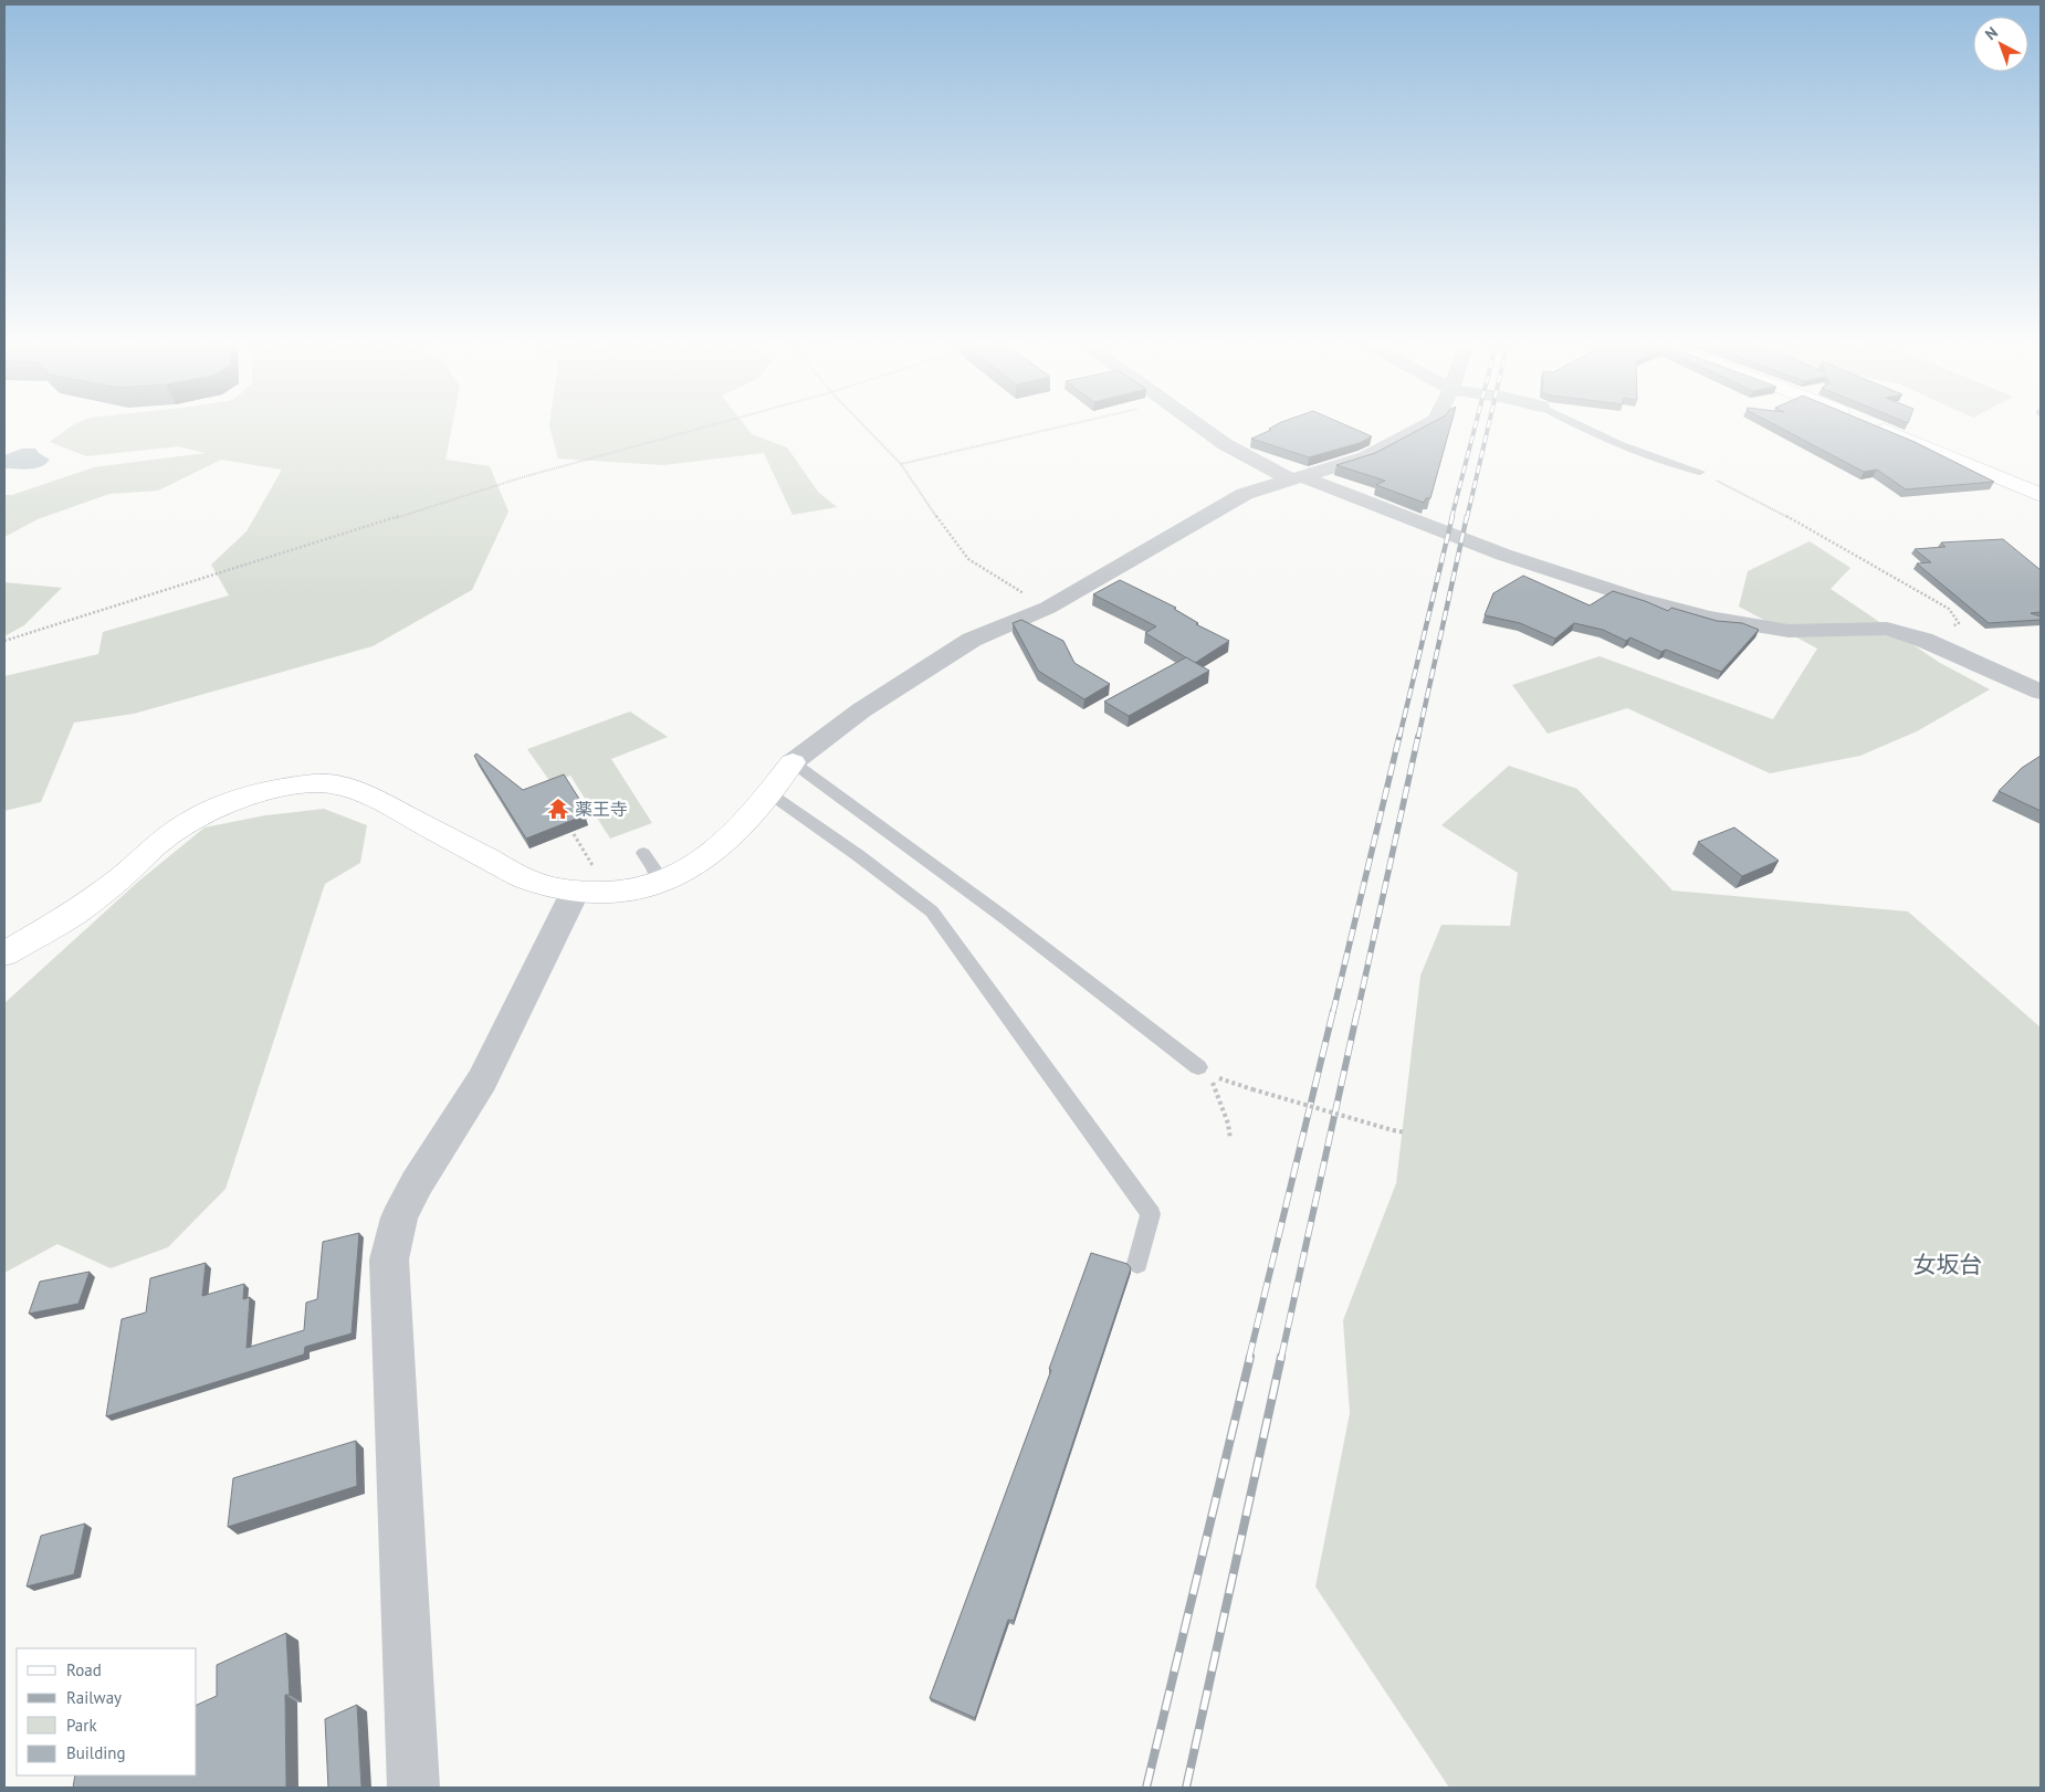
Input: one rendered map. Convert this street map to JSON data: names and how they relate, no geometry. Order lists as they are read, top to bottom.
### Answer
{
  "districts": ["女坂台"],
  "places": {
    "temple": ["薬王寺"]
  },
  "legend": [
    "Road",
    "Railway",
    "Park",
    "Building"
  ],
  "north": "top left"
}
